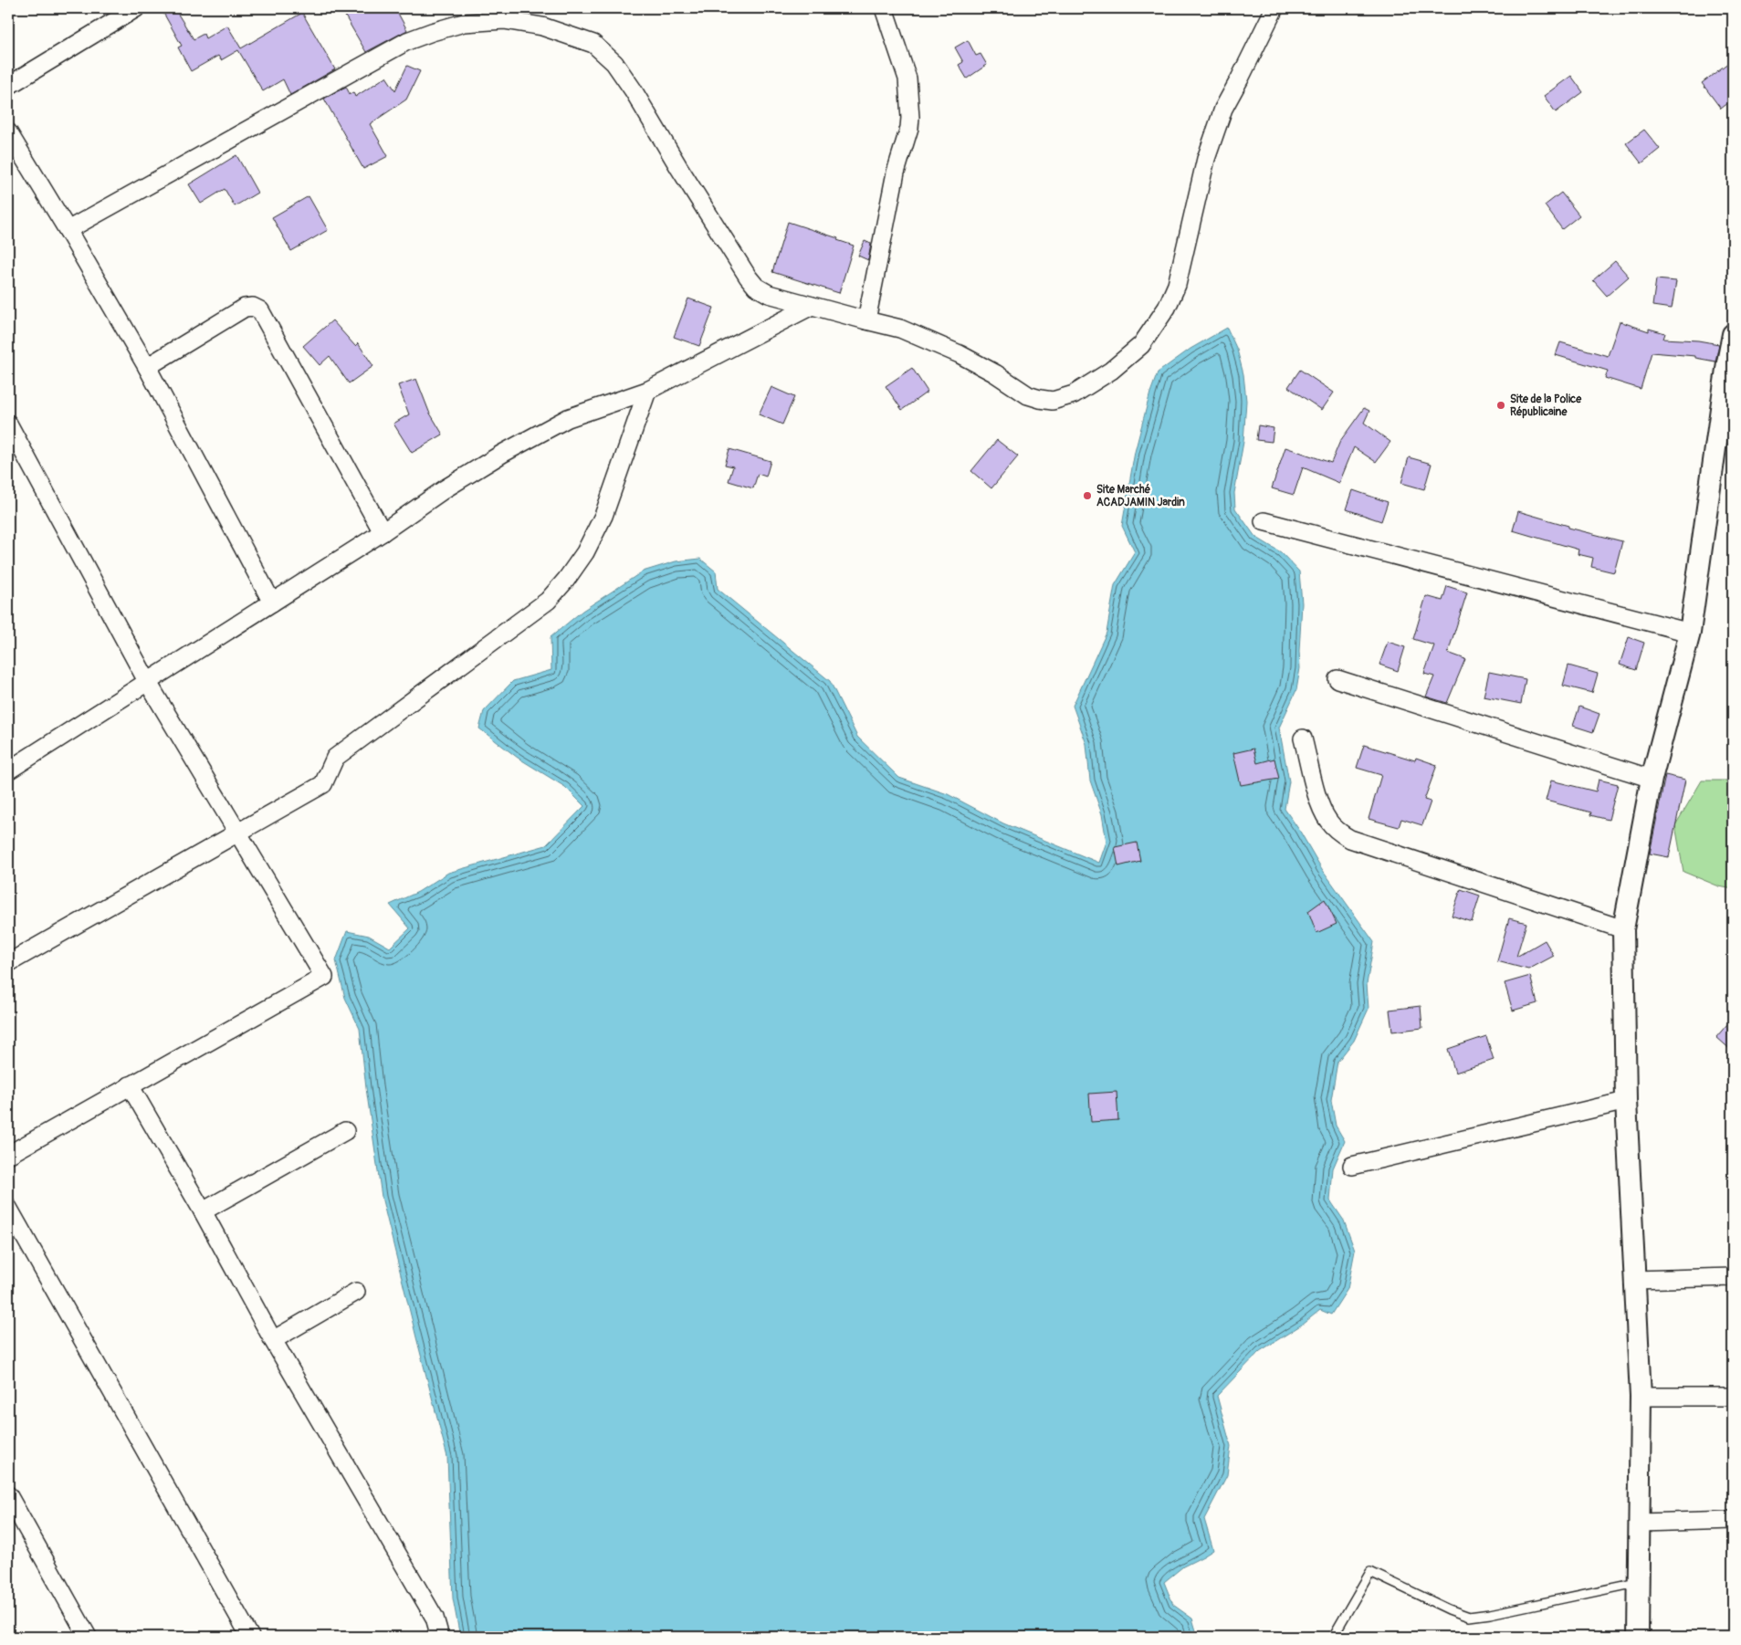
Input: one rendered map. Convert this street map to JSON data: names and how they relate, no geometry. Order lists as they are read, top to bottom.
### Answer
{
  "places": ["Site de la Police Républicaine", "Site Marché ACADJAMIN Jardin"]
}
